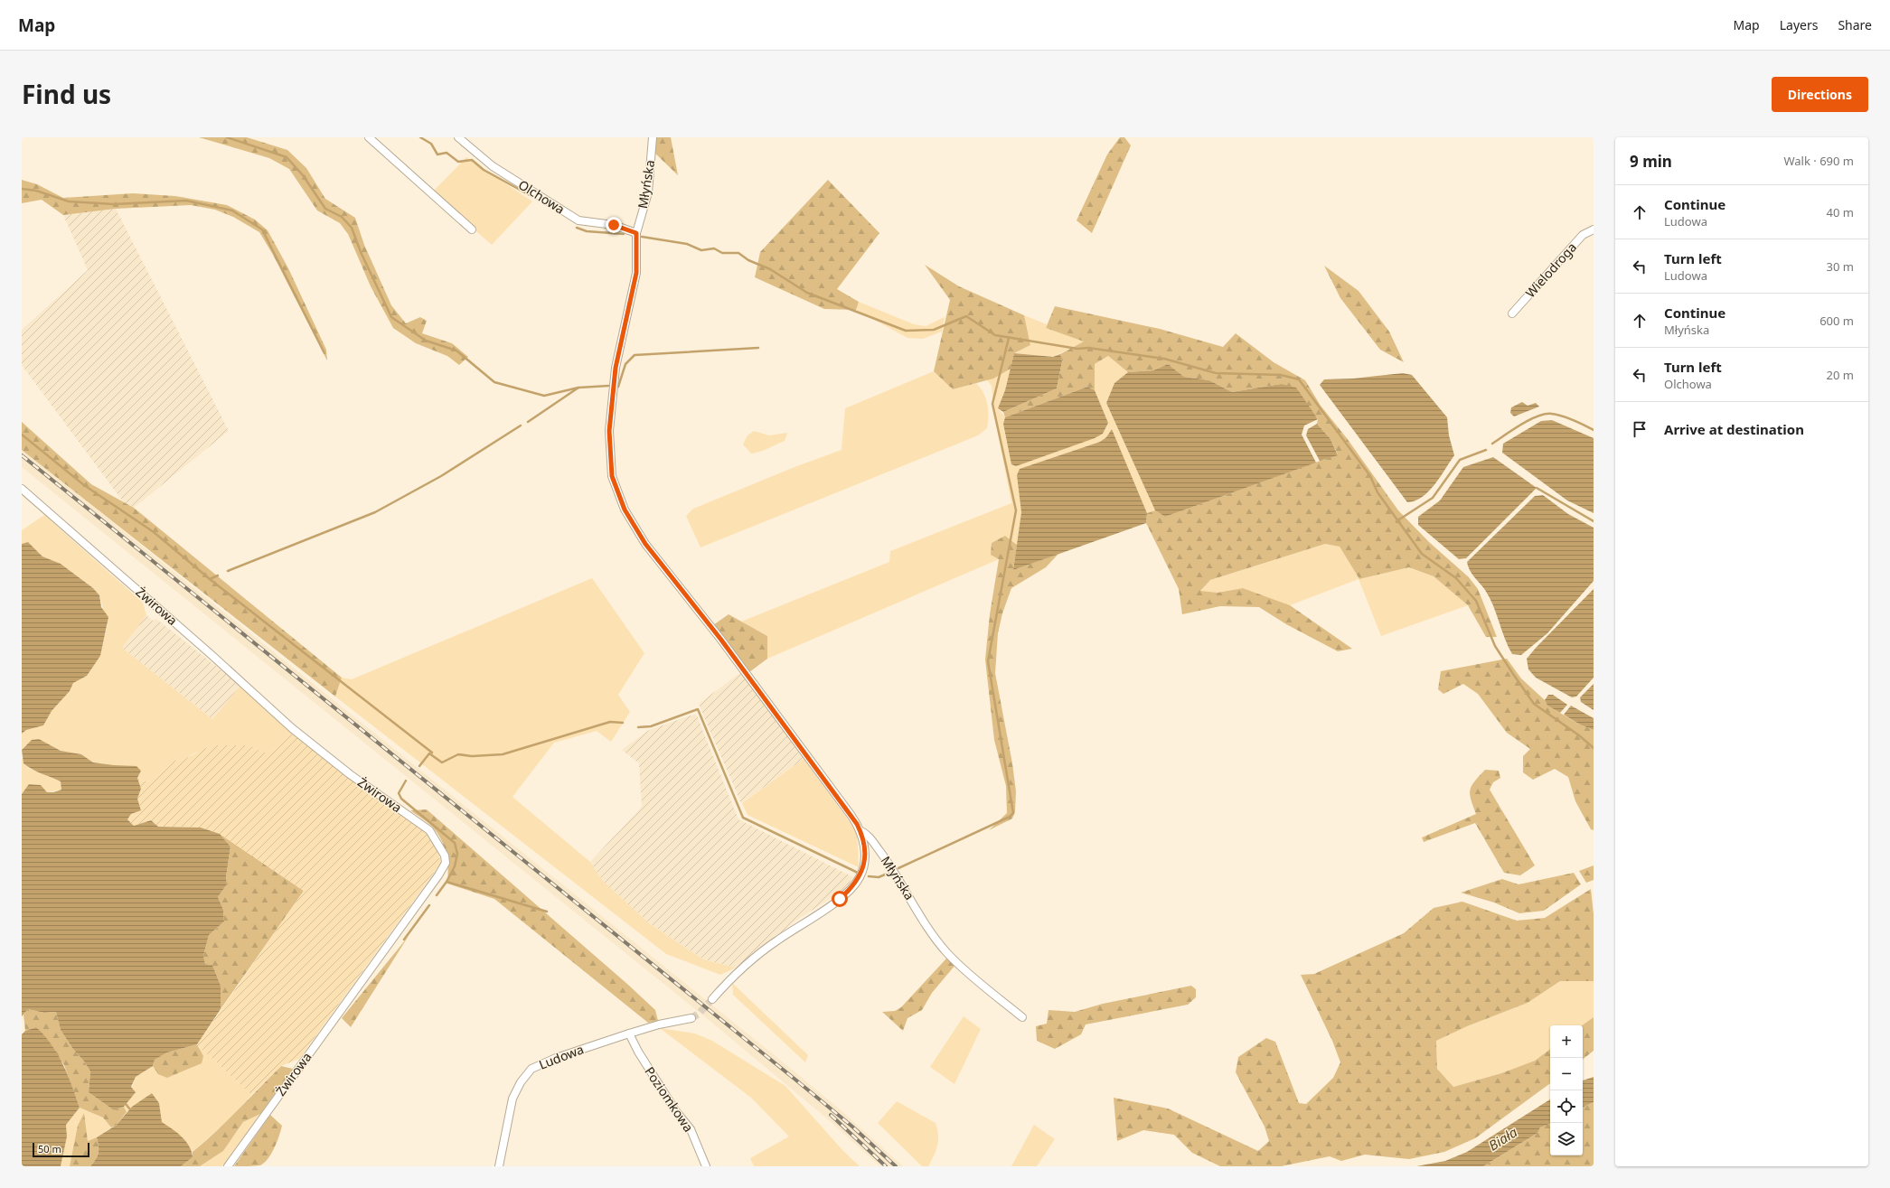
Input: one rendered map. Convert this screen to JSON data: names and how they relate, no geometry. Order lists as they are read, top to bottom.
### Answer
{
  "streets": {
    "street": [
      "Młyńska",
      "Olchowa",
      "Wielodroga",
      "Żwirowa",
      "Ludowa",
      "Poziomkowa"
    ]
  },
  "crossings": [
    ["Młyńska", "Olchowa"],
    ["Ludowa", "Poziomkowa"]
  ],
  "water": ["Biała"],
  "scale_bar": "50 m",
  "page": {
    "header": "Map",
    "nav": ["Map", "Layers", "Share"],
    "title": "Find us",
    "buttons": "Directions",
    "heading": ["9 min", "Walk · 690 m"],
    "list": [
      ["Continue", "Ludowa", "40 m"],
      ["Turn left", "Ludowa", "30 m"],
      ["Continue", "Młyńska", "600 m"],
      ["Turn left", "Olchowa", "20 m"],
      "Arrive at destination"
    ],
    "map_buttons": ["+", "−"],
    "scale": "50 m"
  }
}
